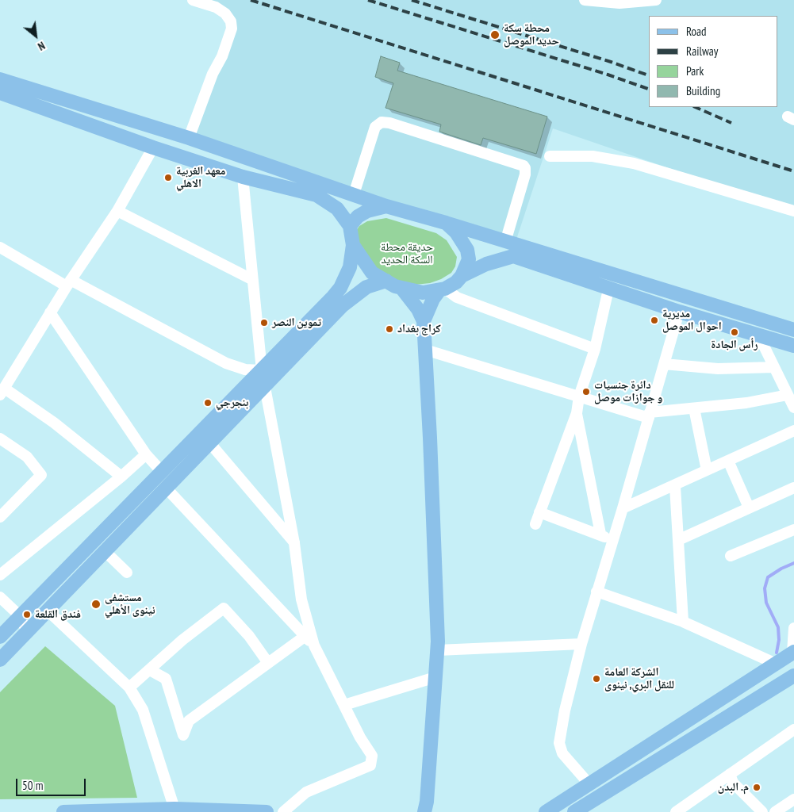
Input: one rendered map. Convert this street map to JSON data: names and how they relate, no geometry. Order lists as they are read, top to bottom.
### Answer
{
  "parks": ["حديقة محطة السكة الحديد"],
  "places": [
    "محطة سكة حديد الموصل",
    "معهد الغربية الاهلي",
    "مديرية احوال الموصل",
    "تموين النصر",
    "كراج بغداد",
    "رأس الجادة",
    "دائرة جنسيات و جوازات موصل",
    "بنجرجي",
    "مستشفى نينوى الأهلي",
    "فندق القلعة",
    "الشركة العامة للنقل البري, نينوى",
    "م. البدن"
  ],
  "legend": [
    "Road",
    "Railway",
    "Park",
    "Building"
  ],
  "scale_bar": "50 m",
  "north": "bottom right"
}
